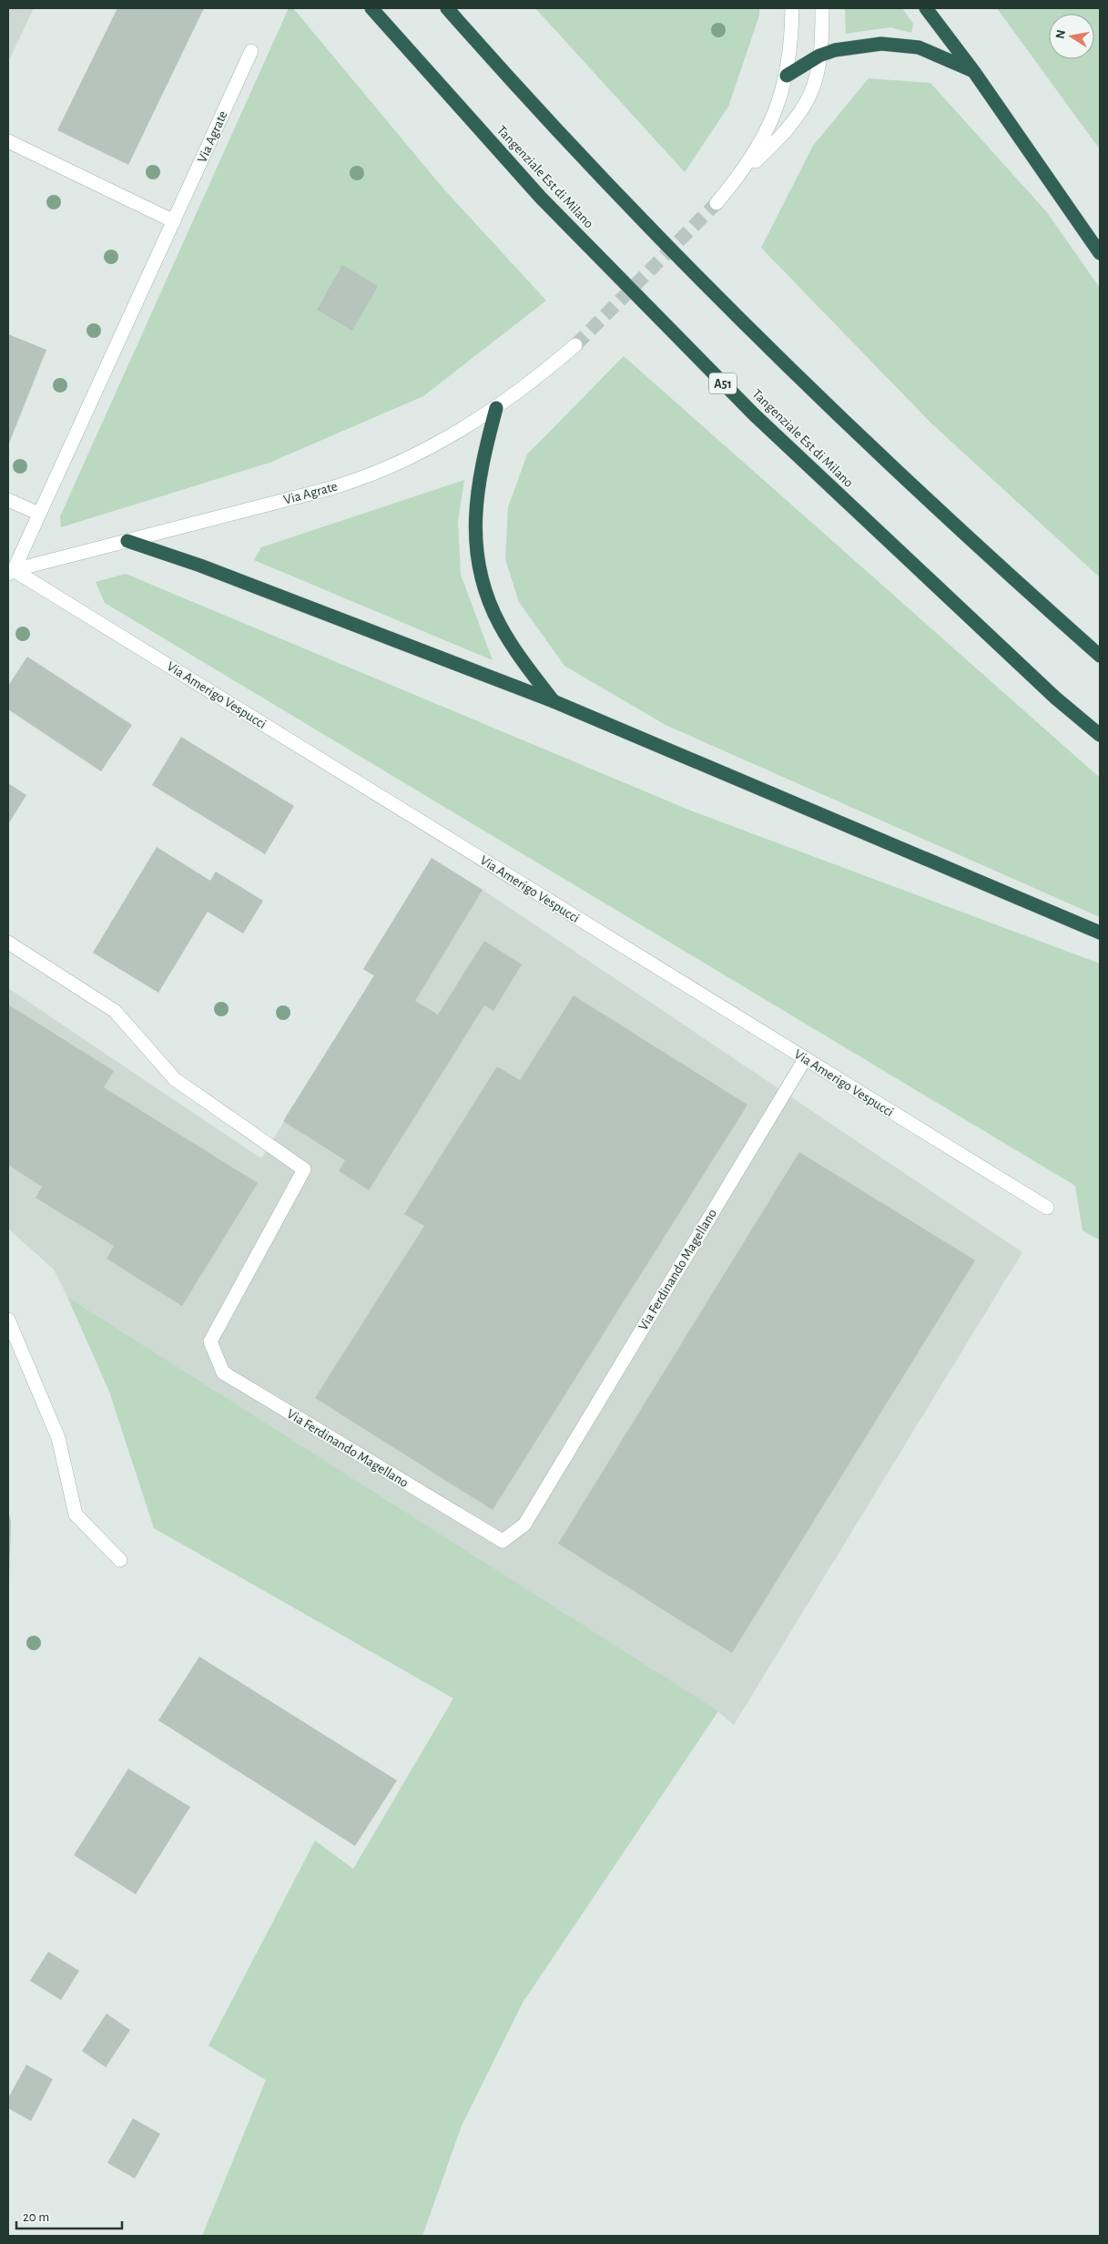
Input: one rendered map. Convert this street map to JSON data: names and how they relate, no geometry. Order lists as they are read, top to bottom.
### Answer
{
  "streets": {
    "highway": ["Tangenziale Est di Milano", "A51"],
    "street": ["Via Agrate", "Via Amerigo Vespucci", "Via Ferdinando Magellano"]
  },
  "crossings": [
    ["Via Agrate", "Via Amerigo Vespucci"],
    ["Via Amerigo Vespucci", "Via Ferdinando Magellano"]
  ],
  "scale_bar": "20 m",
  "north": "left"
}
